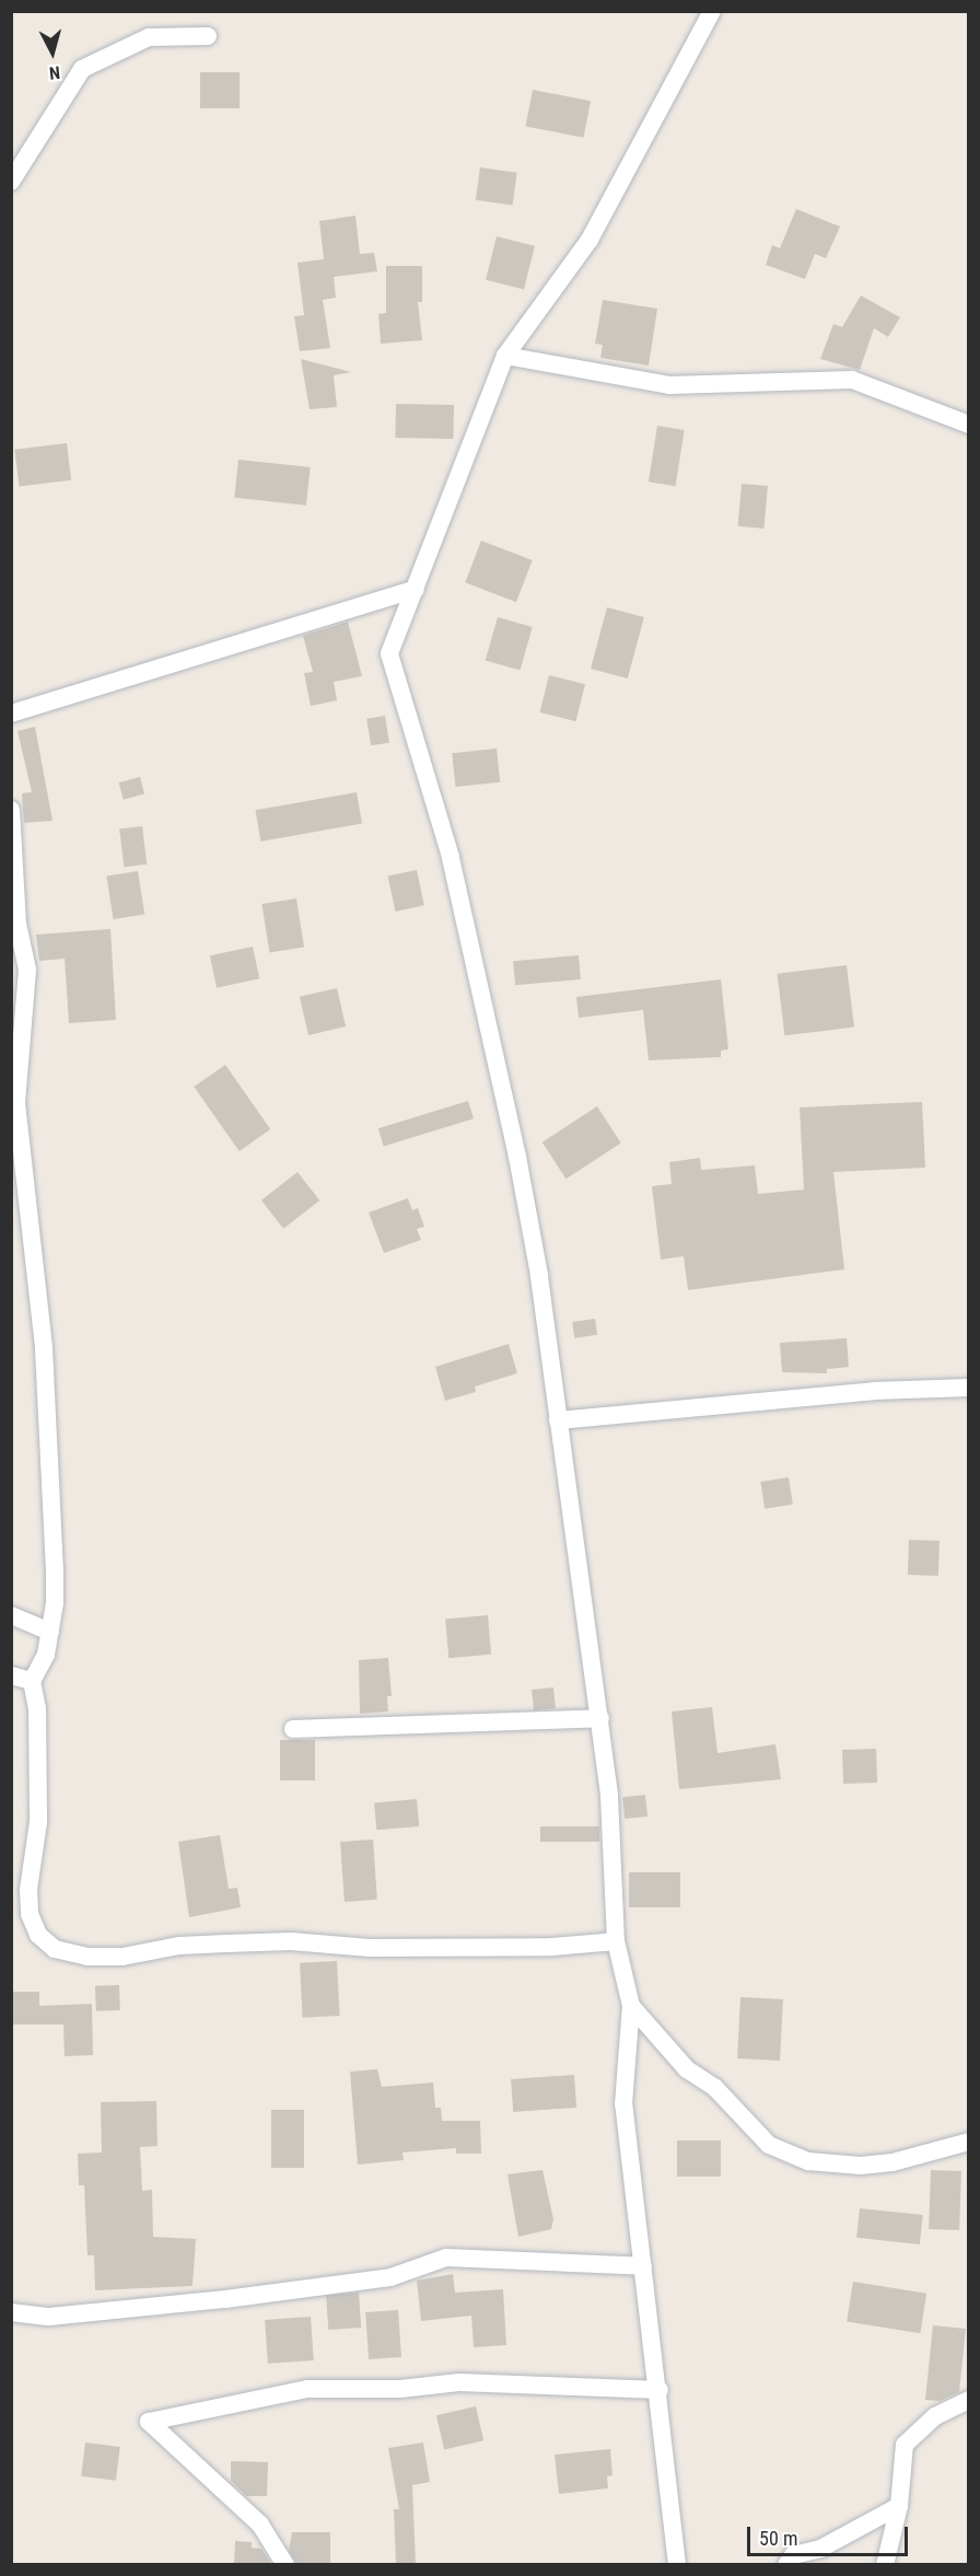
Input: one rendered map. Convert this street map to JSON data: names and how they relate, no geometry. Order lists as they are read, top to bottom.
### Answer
{
  "scale_bar": "50 m",
  "north": "bottom"
}
